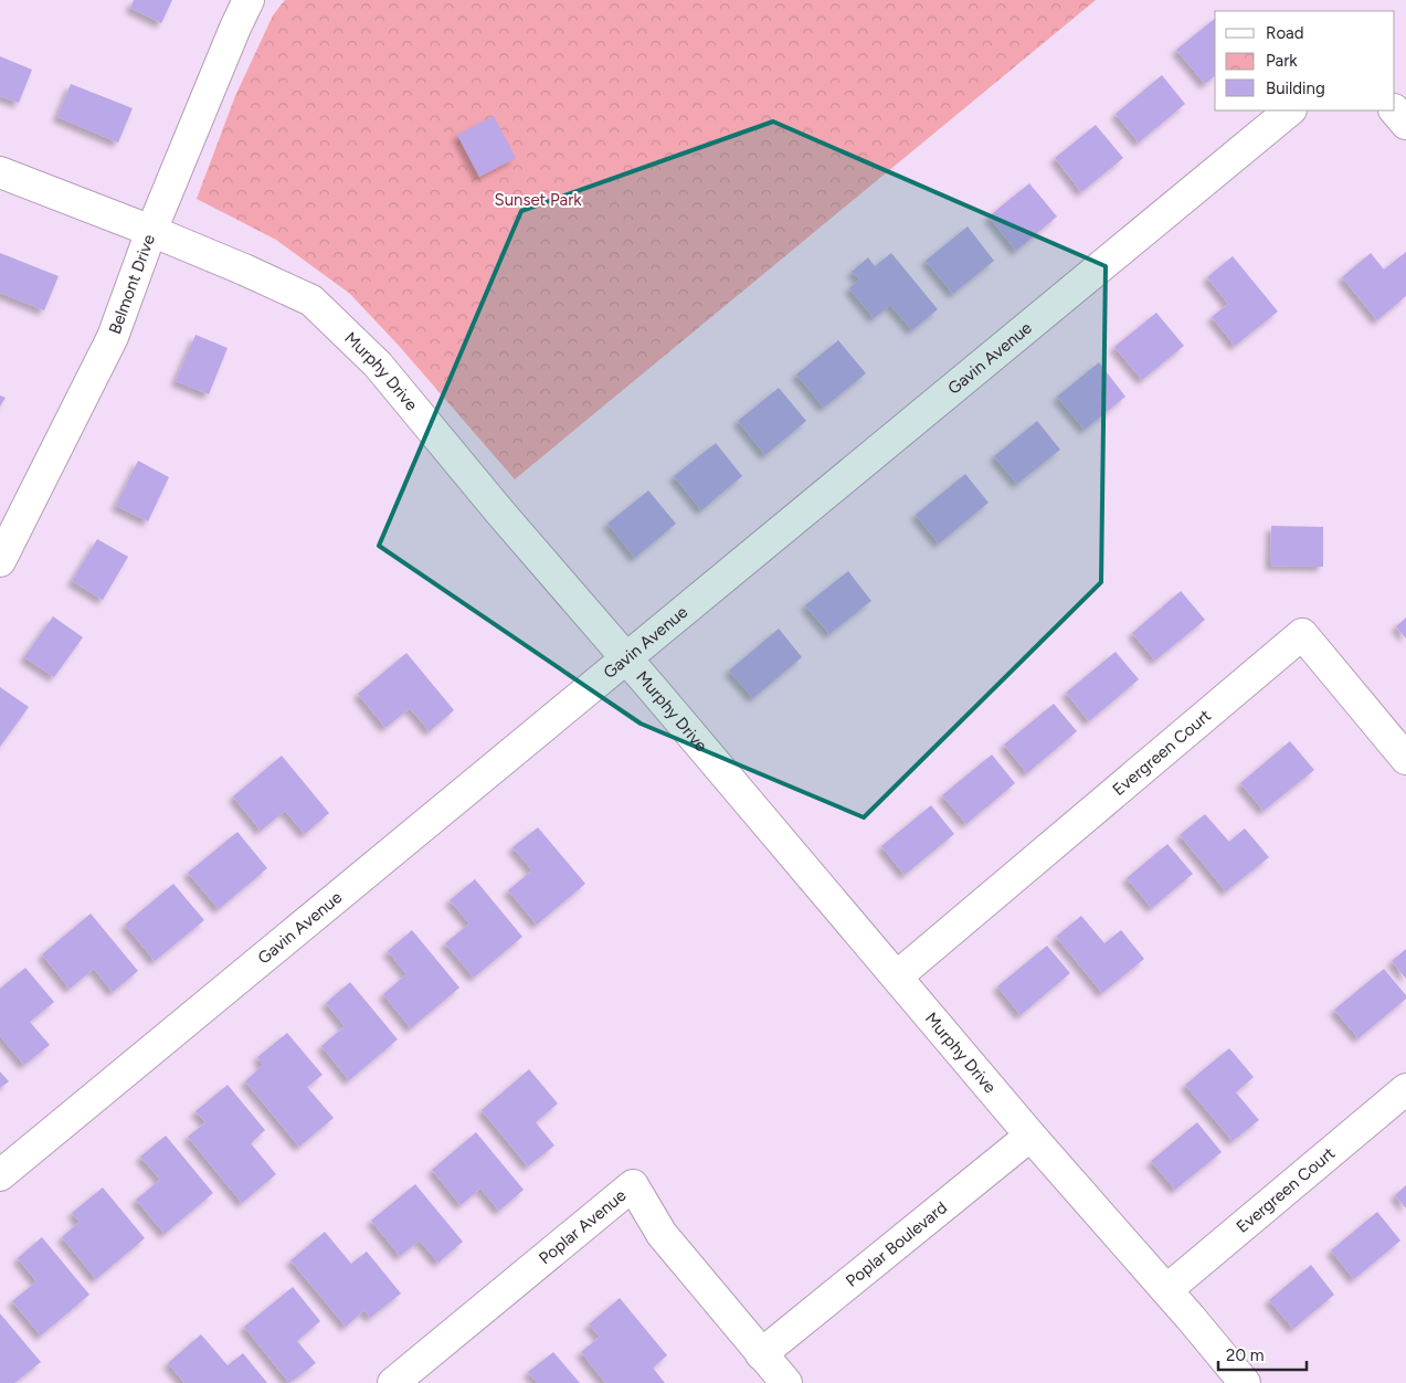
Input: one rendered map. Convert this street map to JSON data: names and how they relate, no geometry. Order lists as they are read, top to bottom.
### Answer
{
  "streets": {
    "street": [
      "Belmont Drive",
      "Gavin Avenue",
      "Murphy Drive",
      "Evergreen Court",
      "Poplar Avenue",
      "Poplar Boulevard"
    ]
  },
  "crossings": [
    ["Belmont Drive", "Murphy Drive"],
    ["Gavin Avenue", "Murphy Drive"],
    ["Murphy Drive", "Evergreen Court"],
    ["Murphy Drive", "Poplar Boulevard"],
    ["Poplar Avenue", "Poplar Boulevard"]
  ],
  "parks": ["Sunset Park"],
  "legend": ["Road", "Park", "Building"],
  "scale_bar": "20 m"
}
